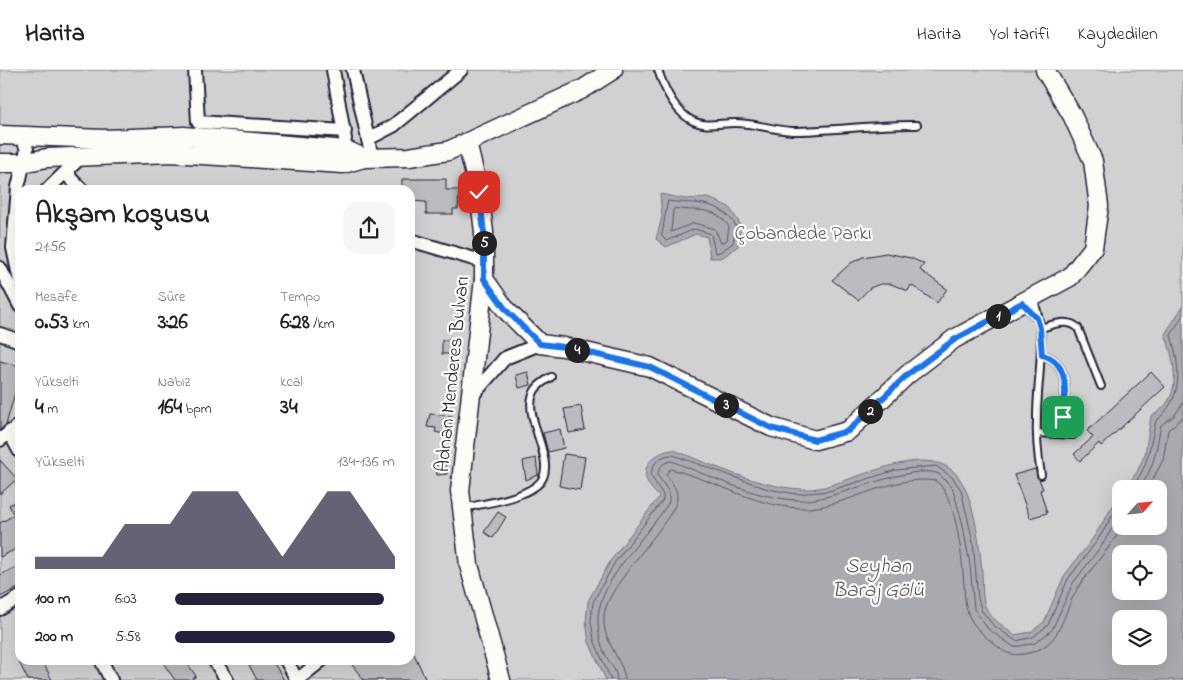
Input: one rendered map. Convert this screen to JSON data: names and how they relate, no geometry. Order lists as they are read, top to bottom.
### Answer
{
  "streets": {
    "main road": ["Adnan Menderes Bulvarı"]
  },
  "water": ["Seyhan Baraj Gölü"],
  "parks": ["Çobandede Parkı"],
  "north": "top right",
  "page": {
    "header": "Harita",
    "nav": ["Harita", "Yol tarifi", "Kaydedilen"],
    "heading": ["Akşam koşusu", "21:56"],
    "pins": [
      "5",
      "1",
      "4",
      "3",
      "2"
    ],
    "stats": [
      ["Mesafe", "0.53 km"],
      ["Süre", "3:26"],
      ["Tempo", "6:28 /km"],
      ["Yükselti", "4 m"],
      ["Nabız", "164 bpm"],
      ["kcal", "34"]
    ],
    "chart": ["Yükselti", "134–136 m"],
    "list": [
      {
        "name": "100 m",
        "note": "6:03"
      },
      {
        "name": "200 m",
        "note": "5:58"
      }
    ]
  }
}
